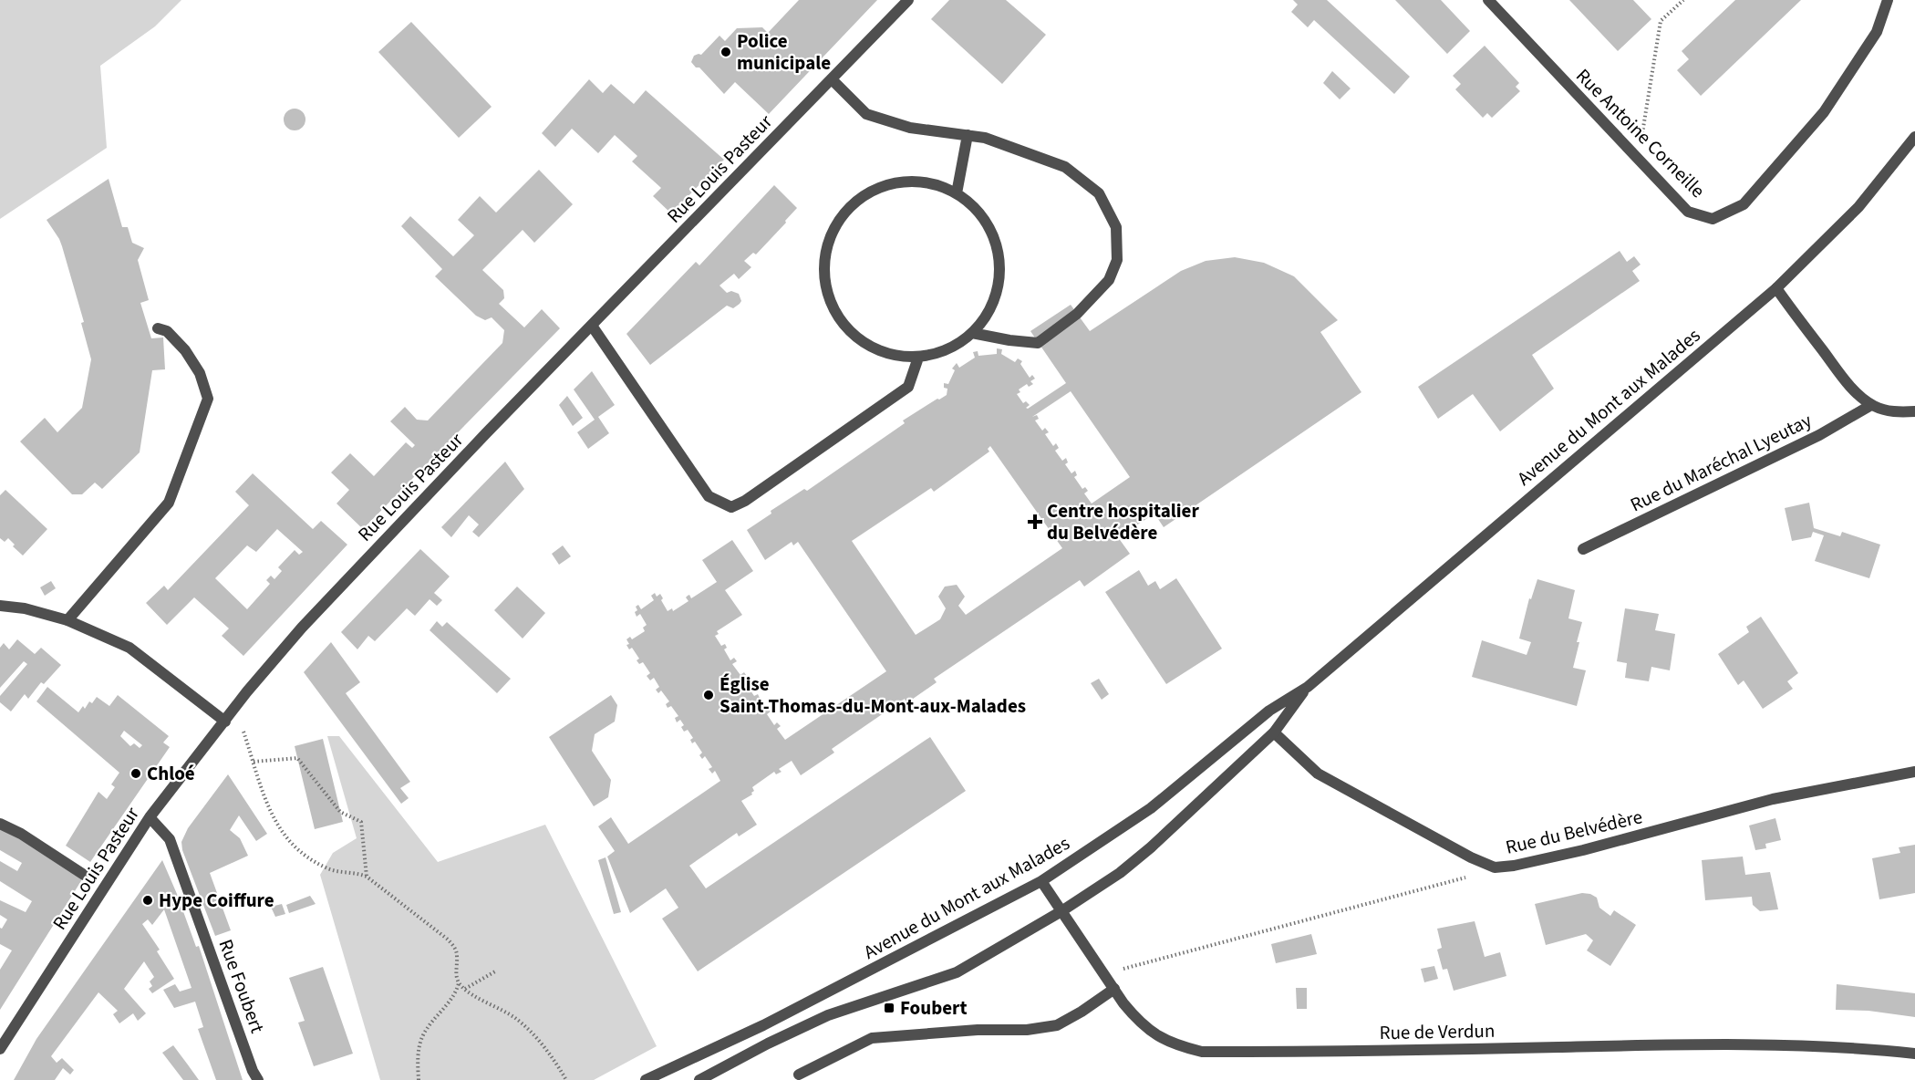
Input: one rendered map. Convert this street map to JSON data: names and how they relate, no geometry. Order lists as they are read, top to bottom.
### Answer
{
  "streets": {
    "street": [
      "Rue Antoine Corneille",
      "Rue Louis Pasteur",
      "Avenue du Mont aux Malades",
      "Rue du Maréchal Lyeutay",
      "Rue du Belvédère",
      "Rue Foubert",
      "Rue de Verdun"
    ]
  },
  "crossings": [
    ["Rue Louis Pasteur", "Rue Foubert"],
    ["Avenue du Mont aux Malades", "Rue du Belvédère"],
    ["Avenue du Mont aux Malades", "Rue de Verdun"]
  ],
  "places": {
    "other": [
      "Police municipale",
      "Église Saint-Thomas-du-Mont-aux-Malades",
      "Chloé",
      "Hype Coiffure"
    ],
    "health": ["Centre hospitalier du Belvédère"],
    "transit": ["Foubert"]
  }
}
